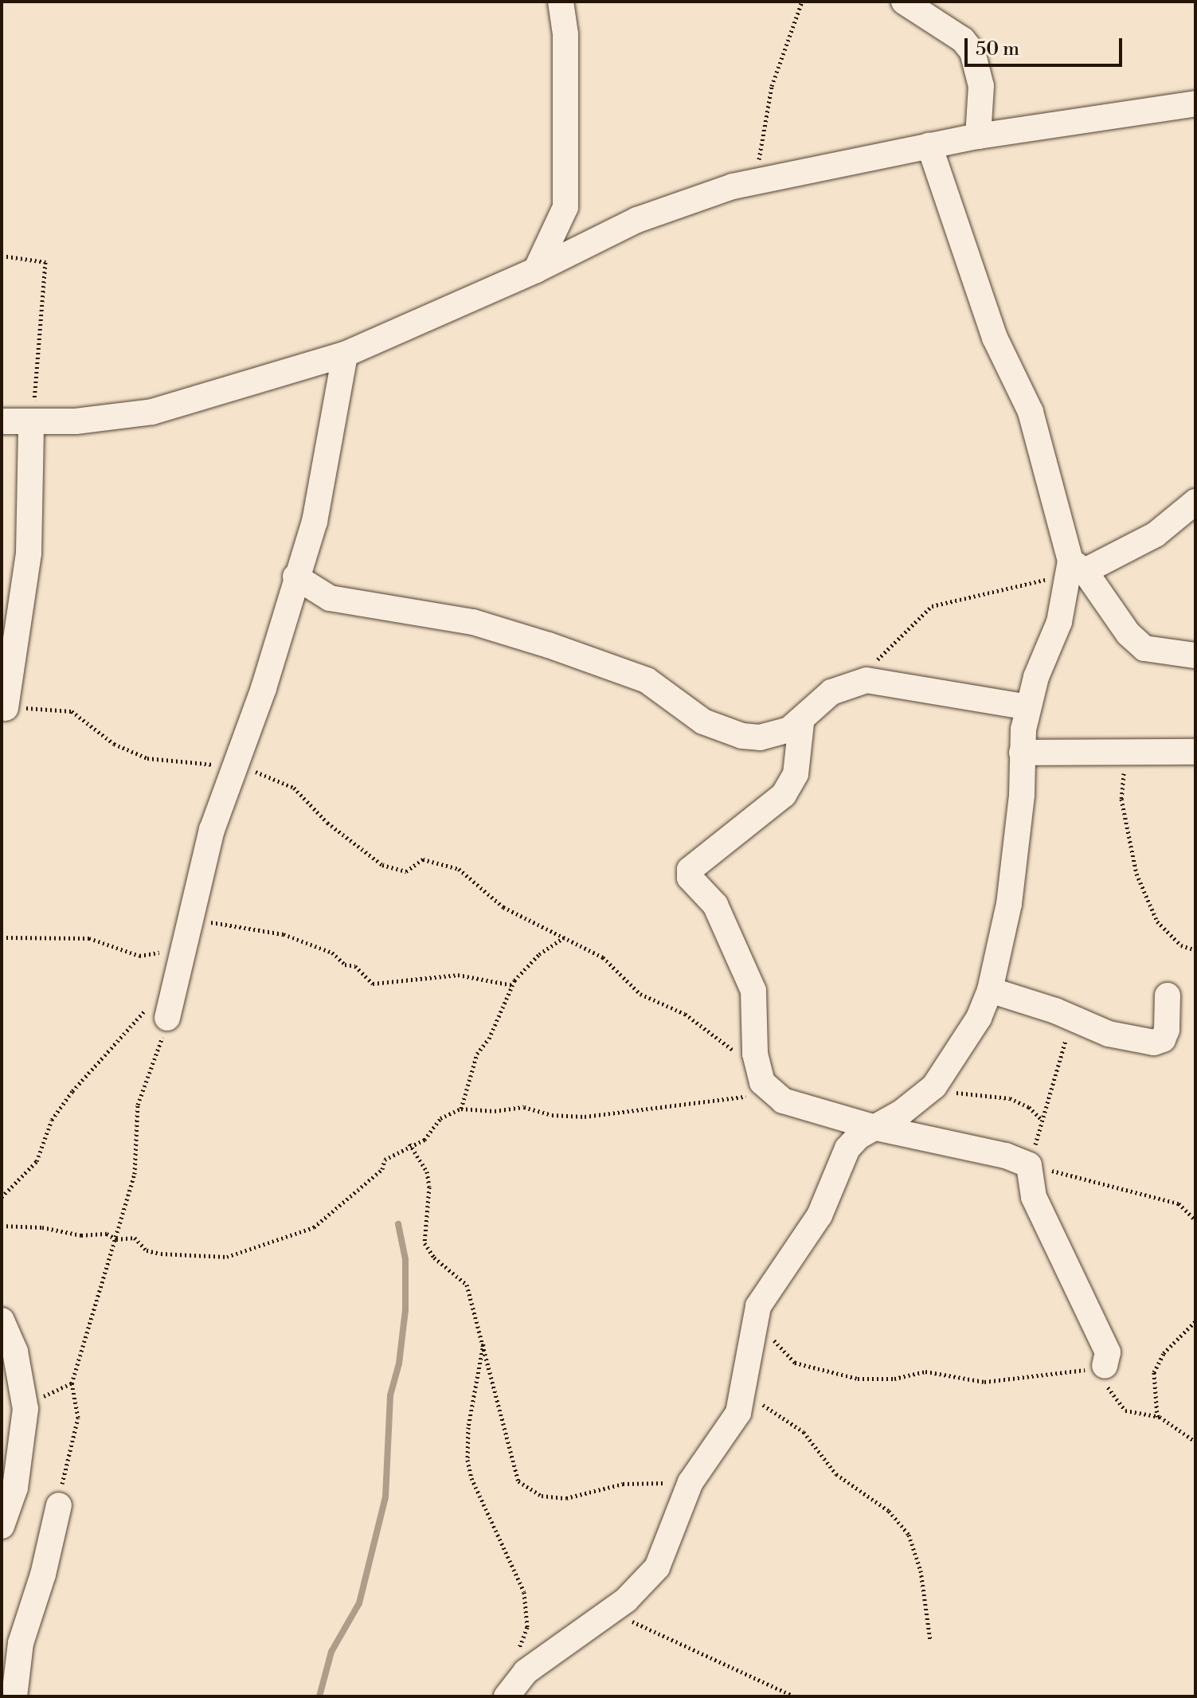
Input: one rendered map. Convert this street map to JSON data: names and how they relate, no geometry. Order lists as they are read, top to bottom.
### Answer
{
  "scale_bar": "50 m"
}
